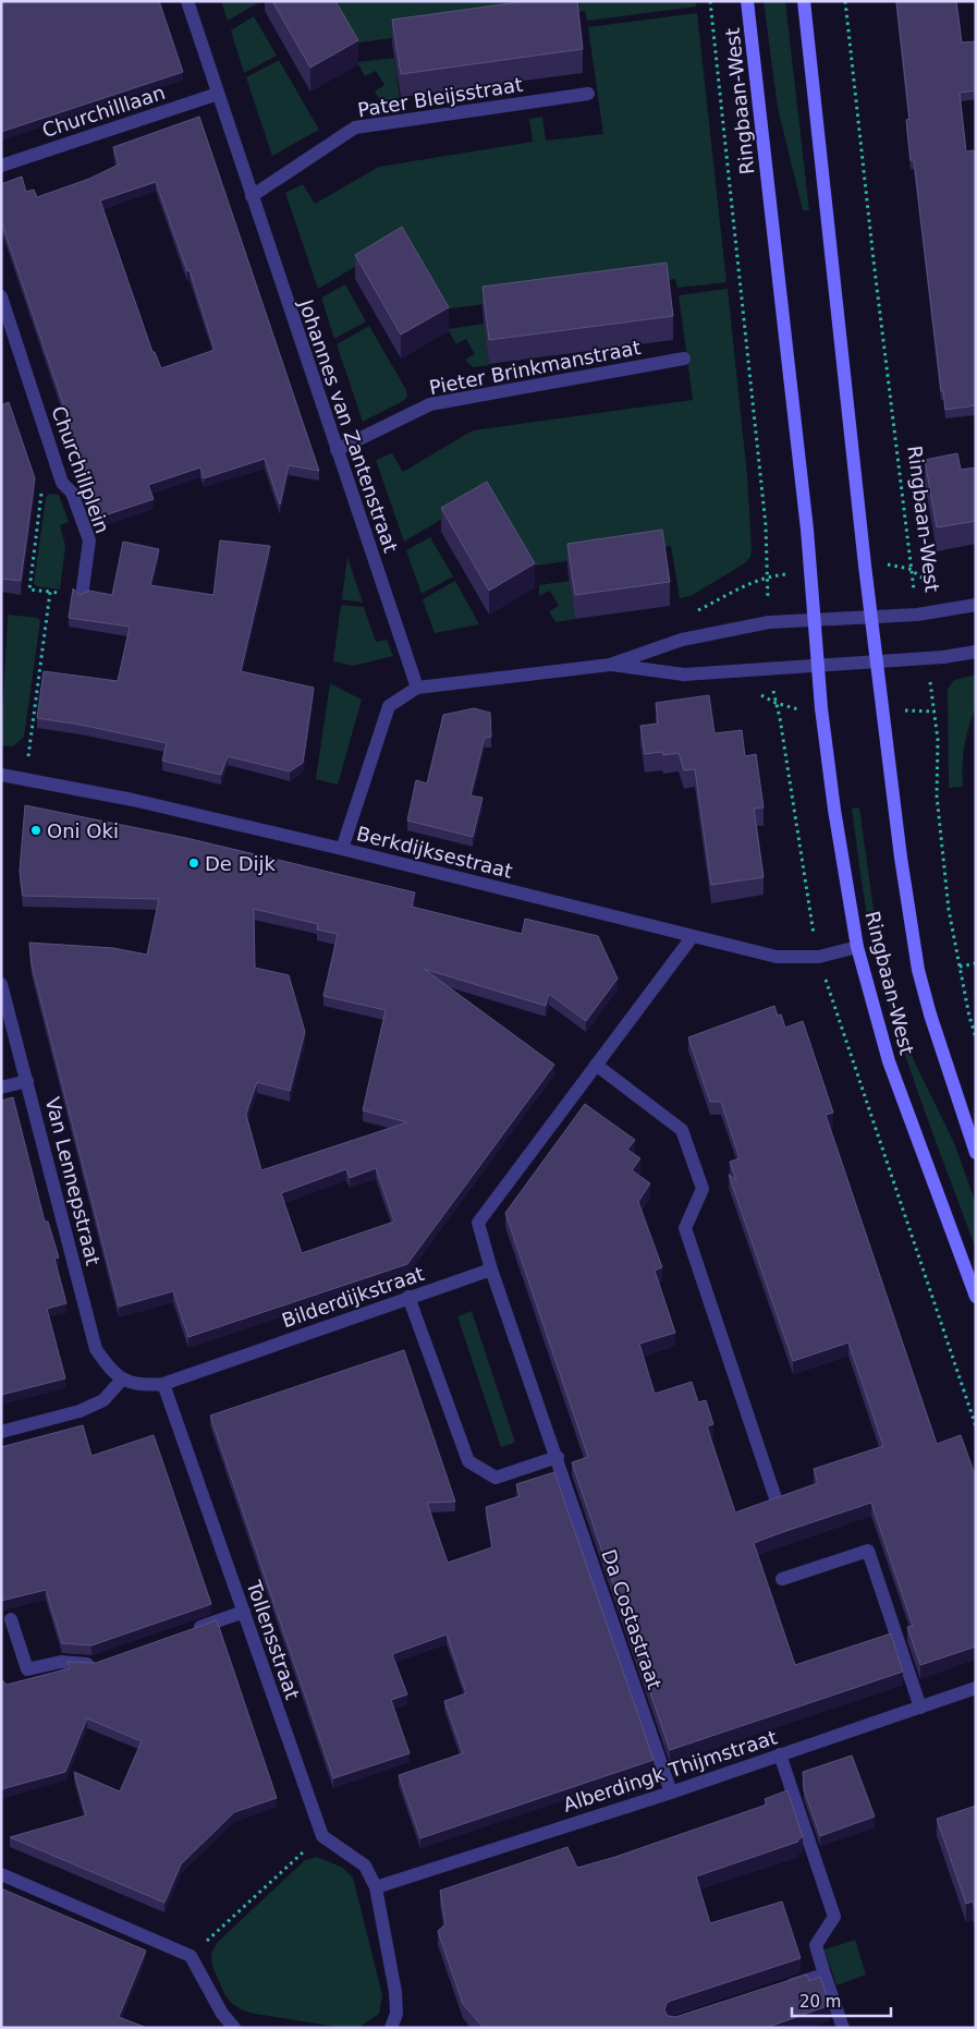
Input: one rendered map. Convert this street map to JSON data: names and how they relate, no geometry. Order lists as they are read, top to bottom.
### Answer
{
  "streets": {
    "main road": ["Ringbaan-West"],
    "street": [
      "Pater Bleijsstraat",
      "Churchilllaan",
      "Pieter Brinkmanstraat",
      "Johannes van Zantenstraat",
      "Churchillplein",
      "Berkdijksestraat",
      "Van Lennepstraat",
      "Bilderdijkstraat",
      "Da Costastraat",
      "Tollensstraat",
      "Alberdingk Thijmstraat"
    ]
  },
  "crossings": [
    ["Pater Bleijsstraat", "Johannes van Zantenstraat"],
    ["Ringbaan-West", "Berkdijksestraat"],
    ["Churchilllaan", "Johannes van Zantenstraat"],
    ["Pieter Brinkmanstraat", "Johannes van Zantenstraat"],
    ["Van Lennepstraat", "Bilderdijkstraat"],
    ["Bilderdijkstraat", "Da Costastraat"],
    ["Bilderdijkstraat", "Tollensstraat"],
    ["Da Costastraat", "Alberdingk Thijmstraat"]
  ],
  "places": ["Oni Oki", "De Dijk"],
  "scale_bar": "20 m"
}
